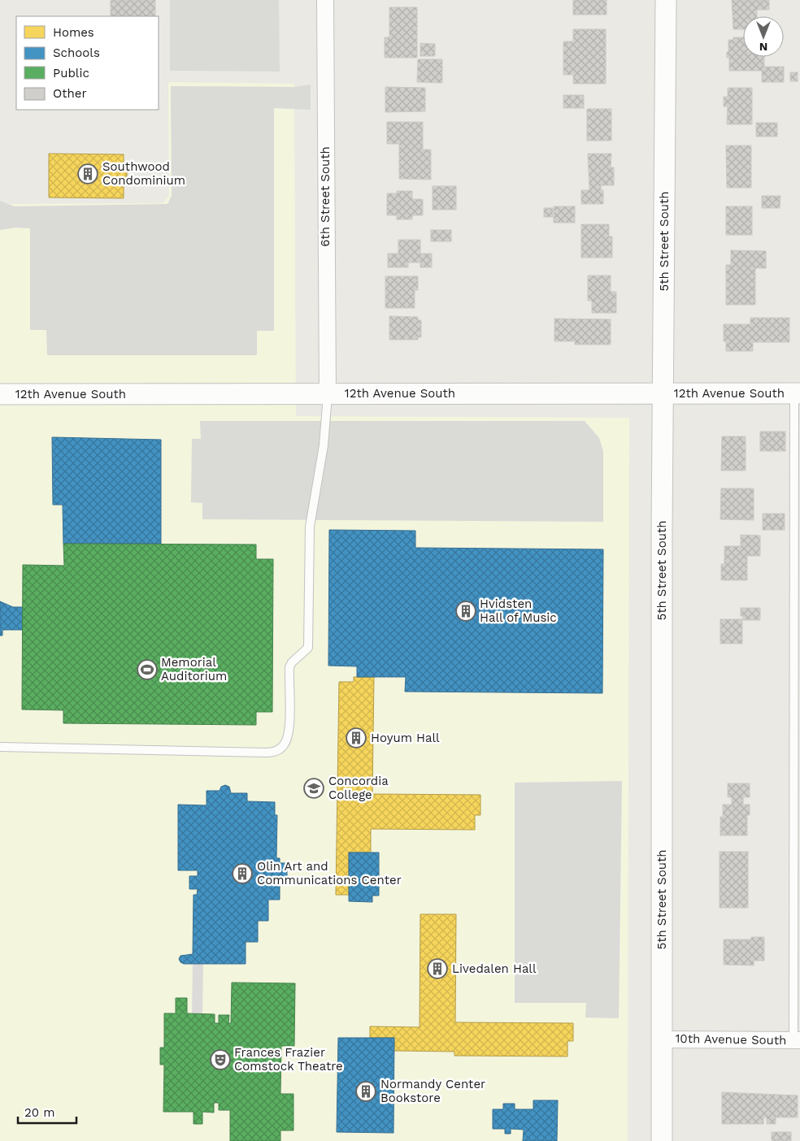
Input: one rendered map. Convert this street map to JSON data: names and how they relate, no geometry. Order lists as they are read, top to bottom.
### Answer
{
  "streets": {
    "street": [
      "6th Street South",
      "5th Street South",
      "12th Avenue South",
      "10th Avenue South"
    ]
  },
  "crossings": [
    ["6th Street South", "12th Avenue South"],
    ["5th Street South", "12th Avenue South"],
    ["5th Street South", "10th Avenue South"]
  ],
  "places": {
    "building": [
      "Southwood Condominium",
      "Hvidsten Hall of Music",
      "Hoyum Hall",
      "Olin Art and Communications Center",
      "Livedalen Hall",
      "Normandy Center Bookstore"
    ],
    "sports": ["Memorial Auditorium"],
    "school or university": ["Concordia College"],
    "theatre": ["Frances Frazier Comstock Theatre"]
  },
  "legend": [
    "Homes",
    "Schools",
    "Public",
    "Other"
  ],
  "scale_bar": "20 m",
  "north": "bottom"
}
